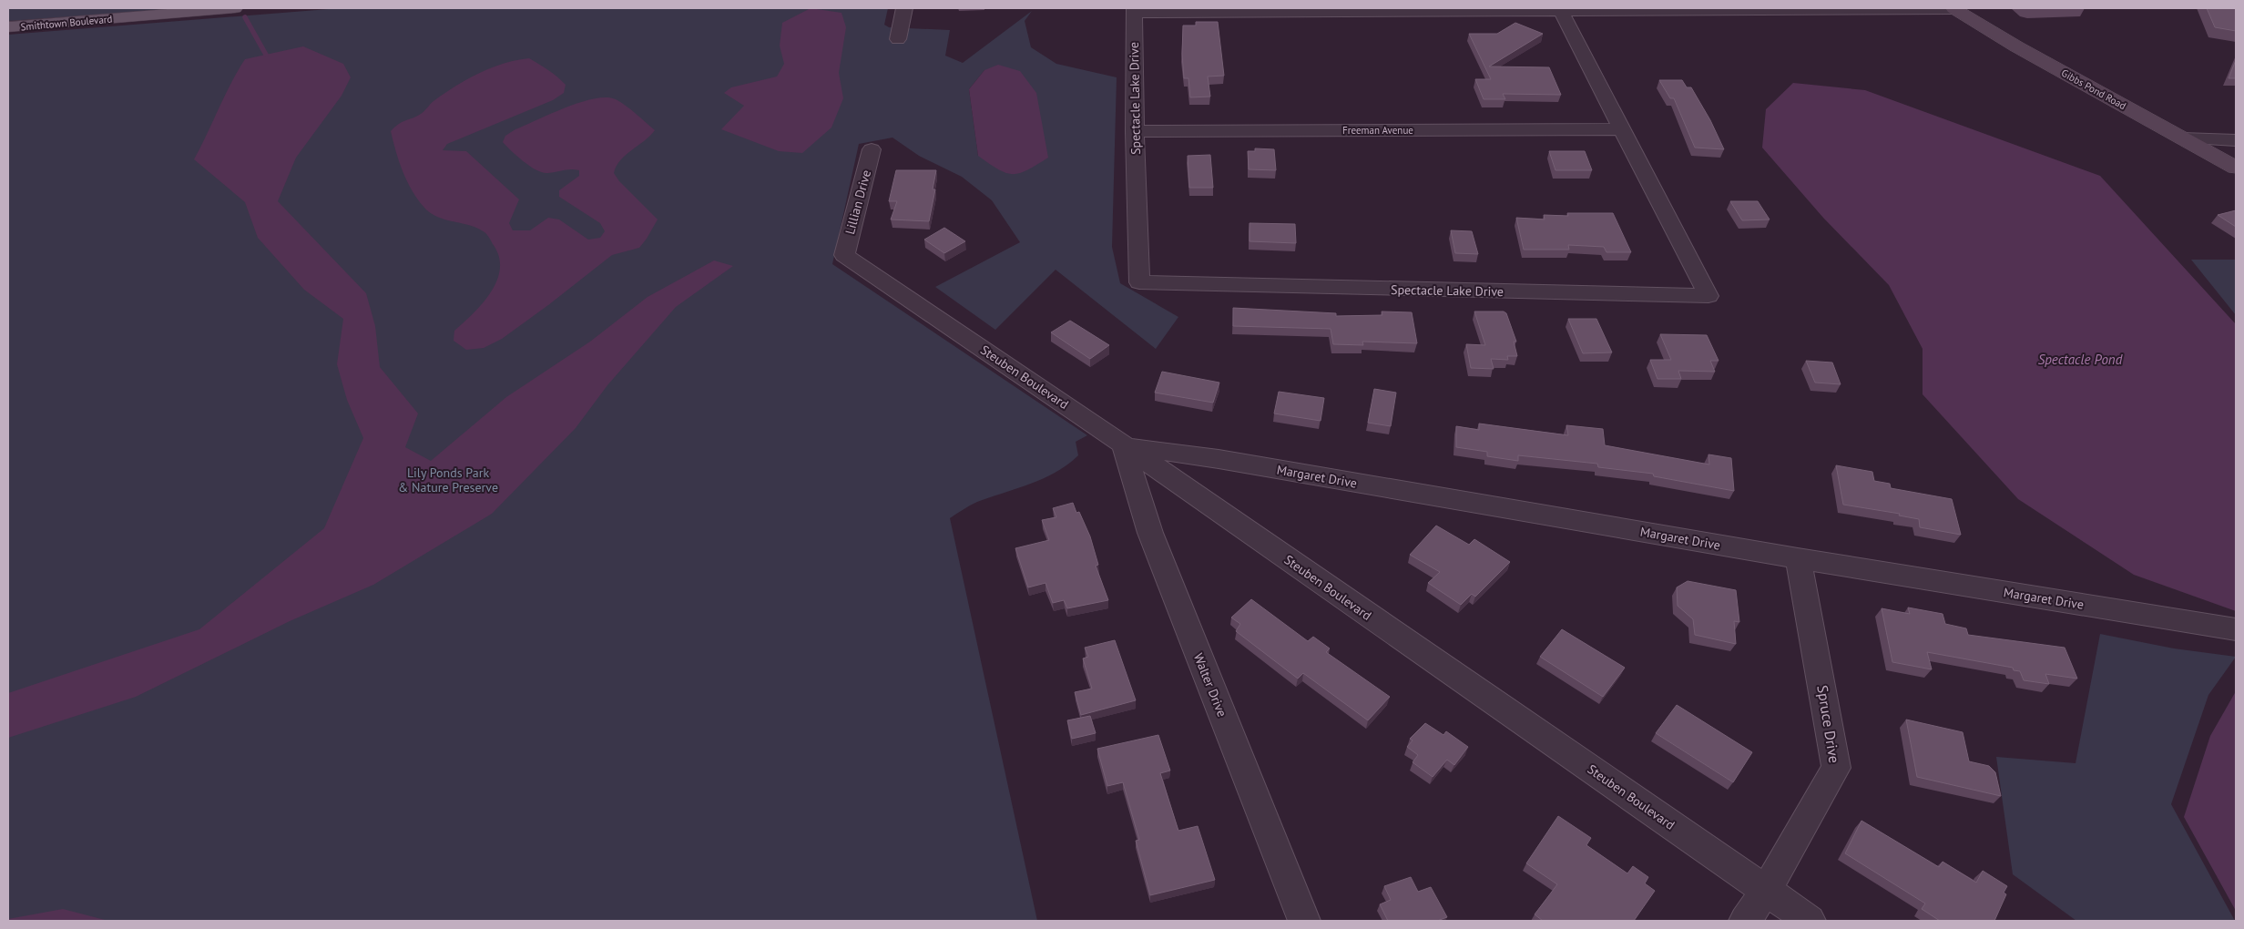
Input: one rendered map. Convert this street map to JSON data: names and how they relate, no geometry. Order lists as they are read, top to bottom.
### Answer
{
  "streets": {
    "main road": ["Smithtown Boulevard"],
    "street": [
      "Gibbs Pond Road",
      "Spectacle Lake Drive",
      "Freeman Avenue",
      "Lillian Drive",
      "Steuben Boulevard",
      "Margaret Drive",
      "Walter Drive",
      "Spruce Drive"
    ]
  },
  "crossings": [
    ["Spectacle Lake Drive", "Freeman Avenue"],
    ["Lillian Drive", "Steuben Boulevard"],
    ["Steuben Boulevard", "Margaret Drive"],
    ["Steuben Boulevard", "Walter Drive"],
    ["Steuben Boulevard", "Spruce Drive"],
    ["Margaret Drive", "Walter Drive"],
    ["Margaret Drive", "Spruce Drive"]
  ],
  "water": ["Spectacle Pond"],
  "parks": ["Lily Ponds Park & Nature Preserve"]
}
